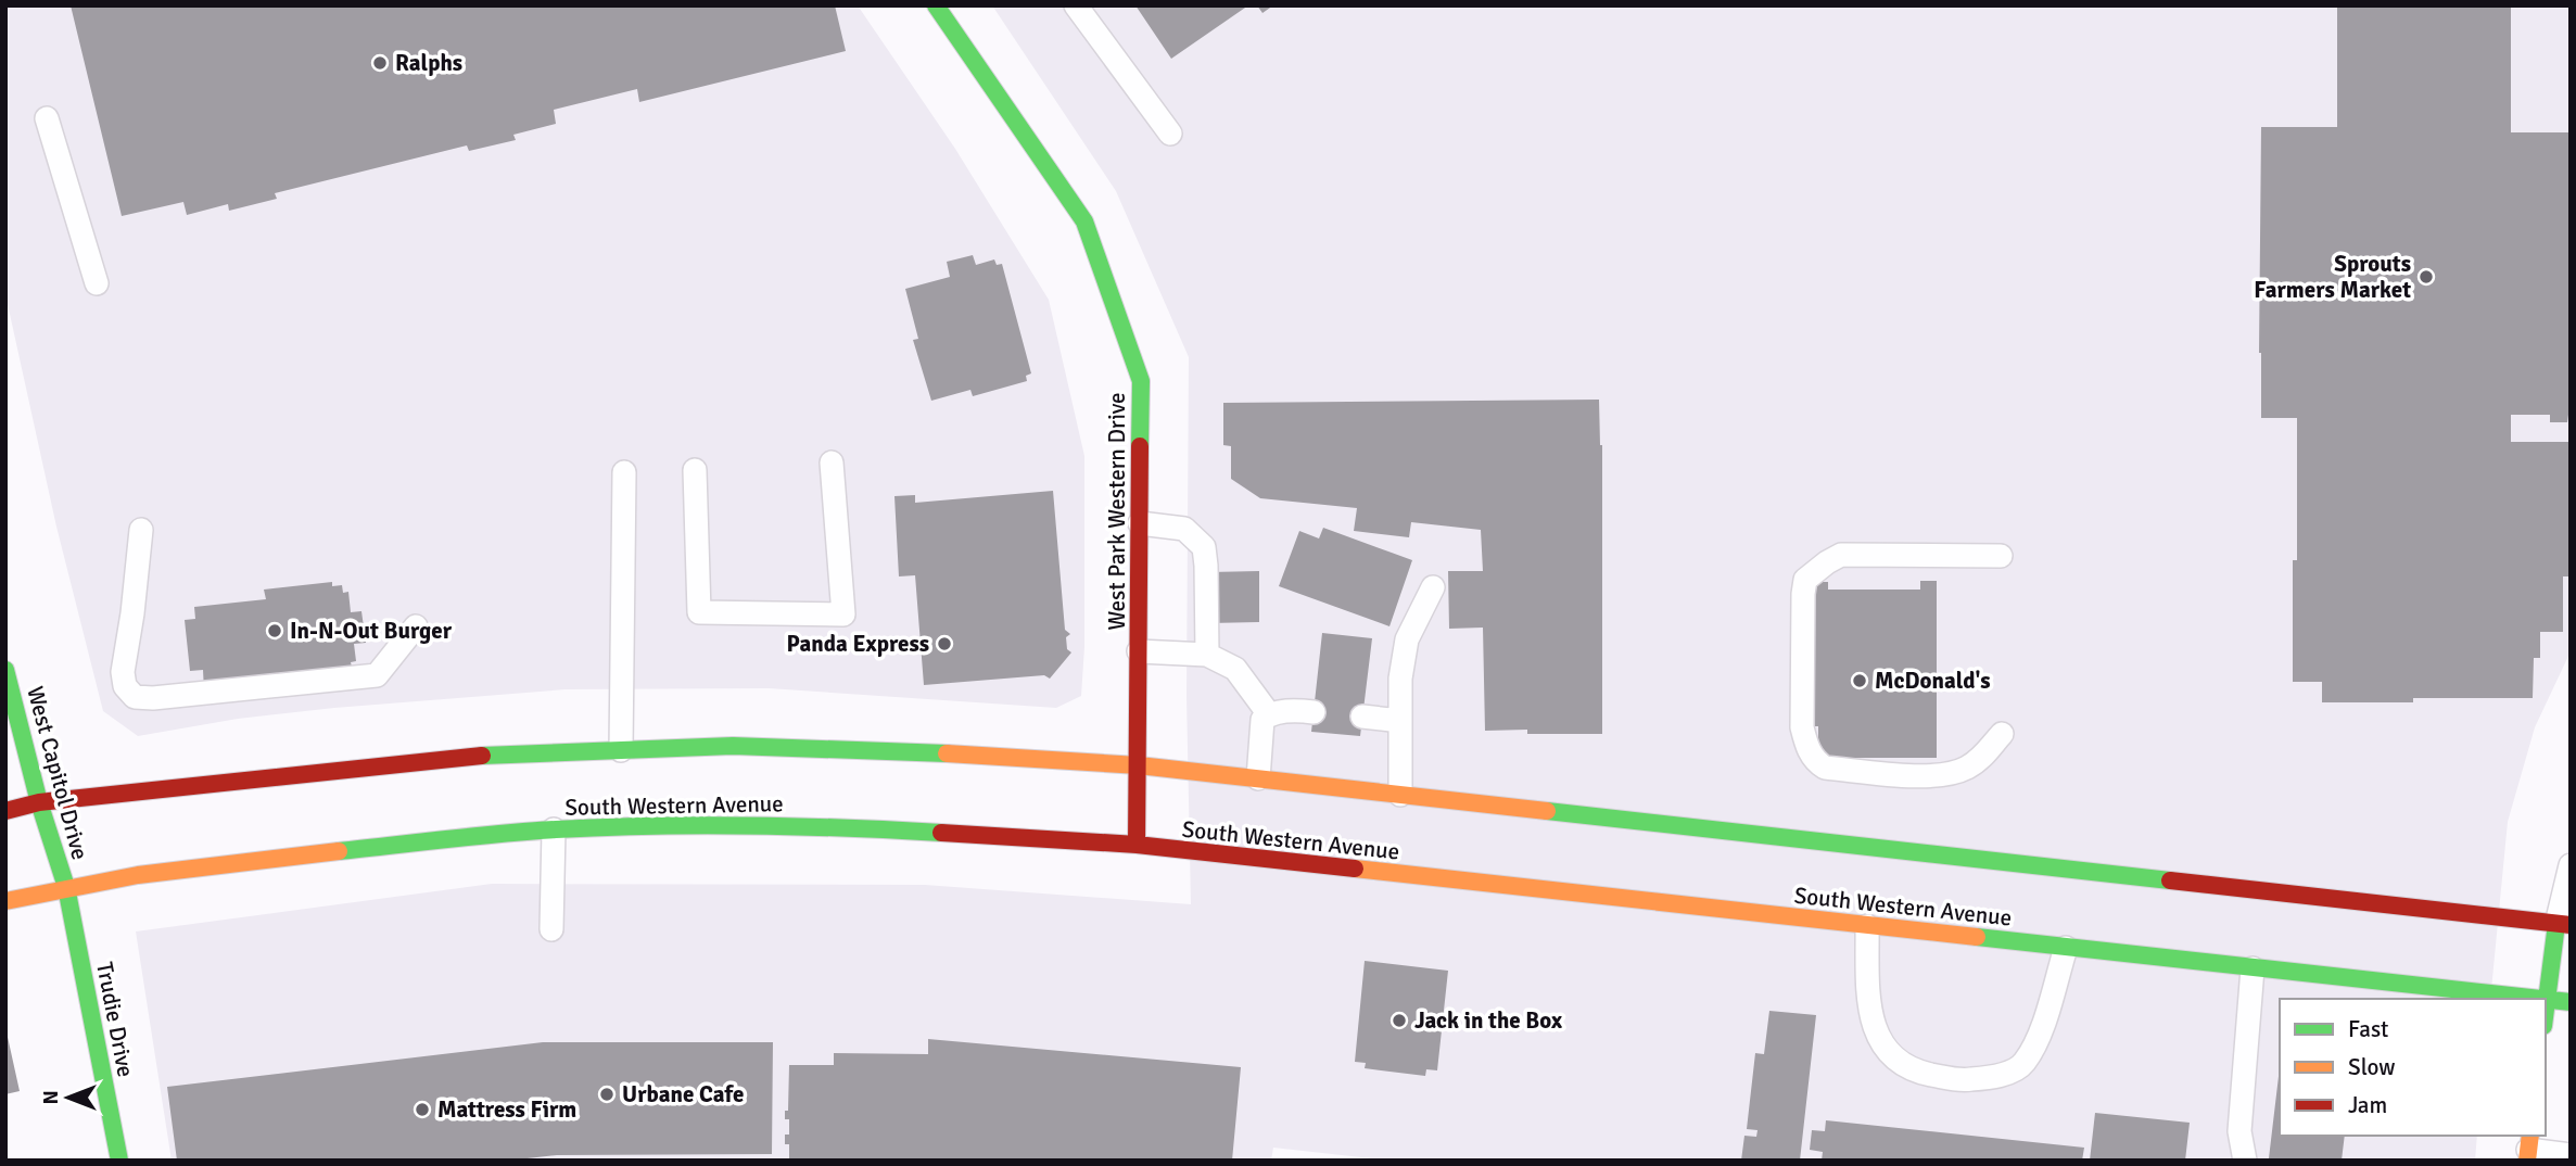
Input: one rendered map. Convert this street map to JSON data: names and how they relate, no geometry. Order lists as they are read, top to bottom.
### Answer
{
  "streets": {
    "main road": [
      "West Park Western Drive",
      "West Capitol Drive",
      "South Western Avenue",
      "Trudie Drive"
    ]
  },
  "crossings": [
    ["West Park Western Drive", "South Western Avenue"],
    ["West Capitol Drive", "South Western Avenue"],
    ["West Capitol Drive", "Trudie Drive"],
    ["South Western Avenue", "Trudie Drive"]
  ],
  "places": [
    "Ralphs",
    "Sprouts Farmers Market",
    "In-N-Out Burger",
    "Panda Express",
    "McDonald's",
    "Jack in the Box",
    "Urbane Cafe",
    "Mattress Firm"
  ],
  "legend": ["Fast", "Slow", "Jam"],
  "north": "left"
}
